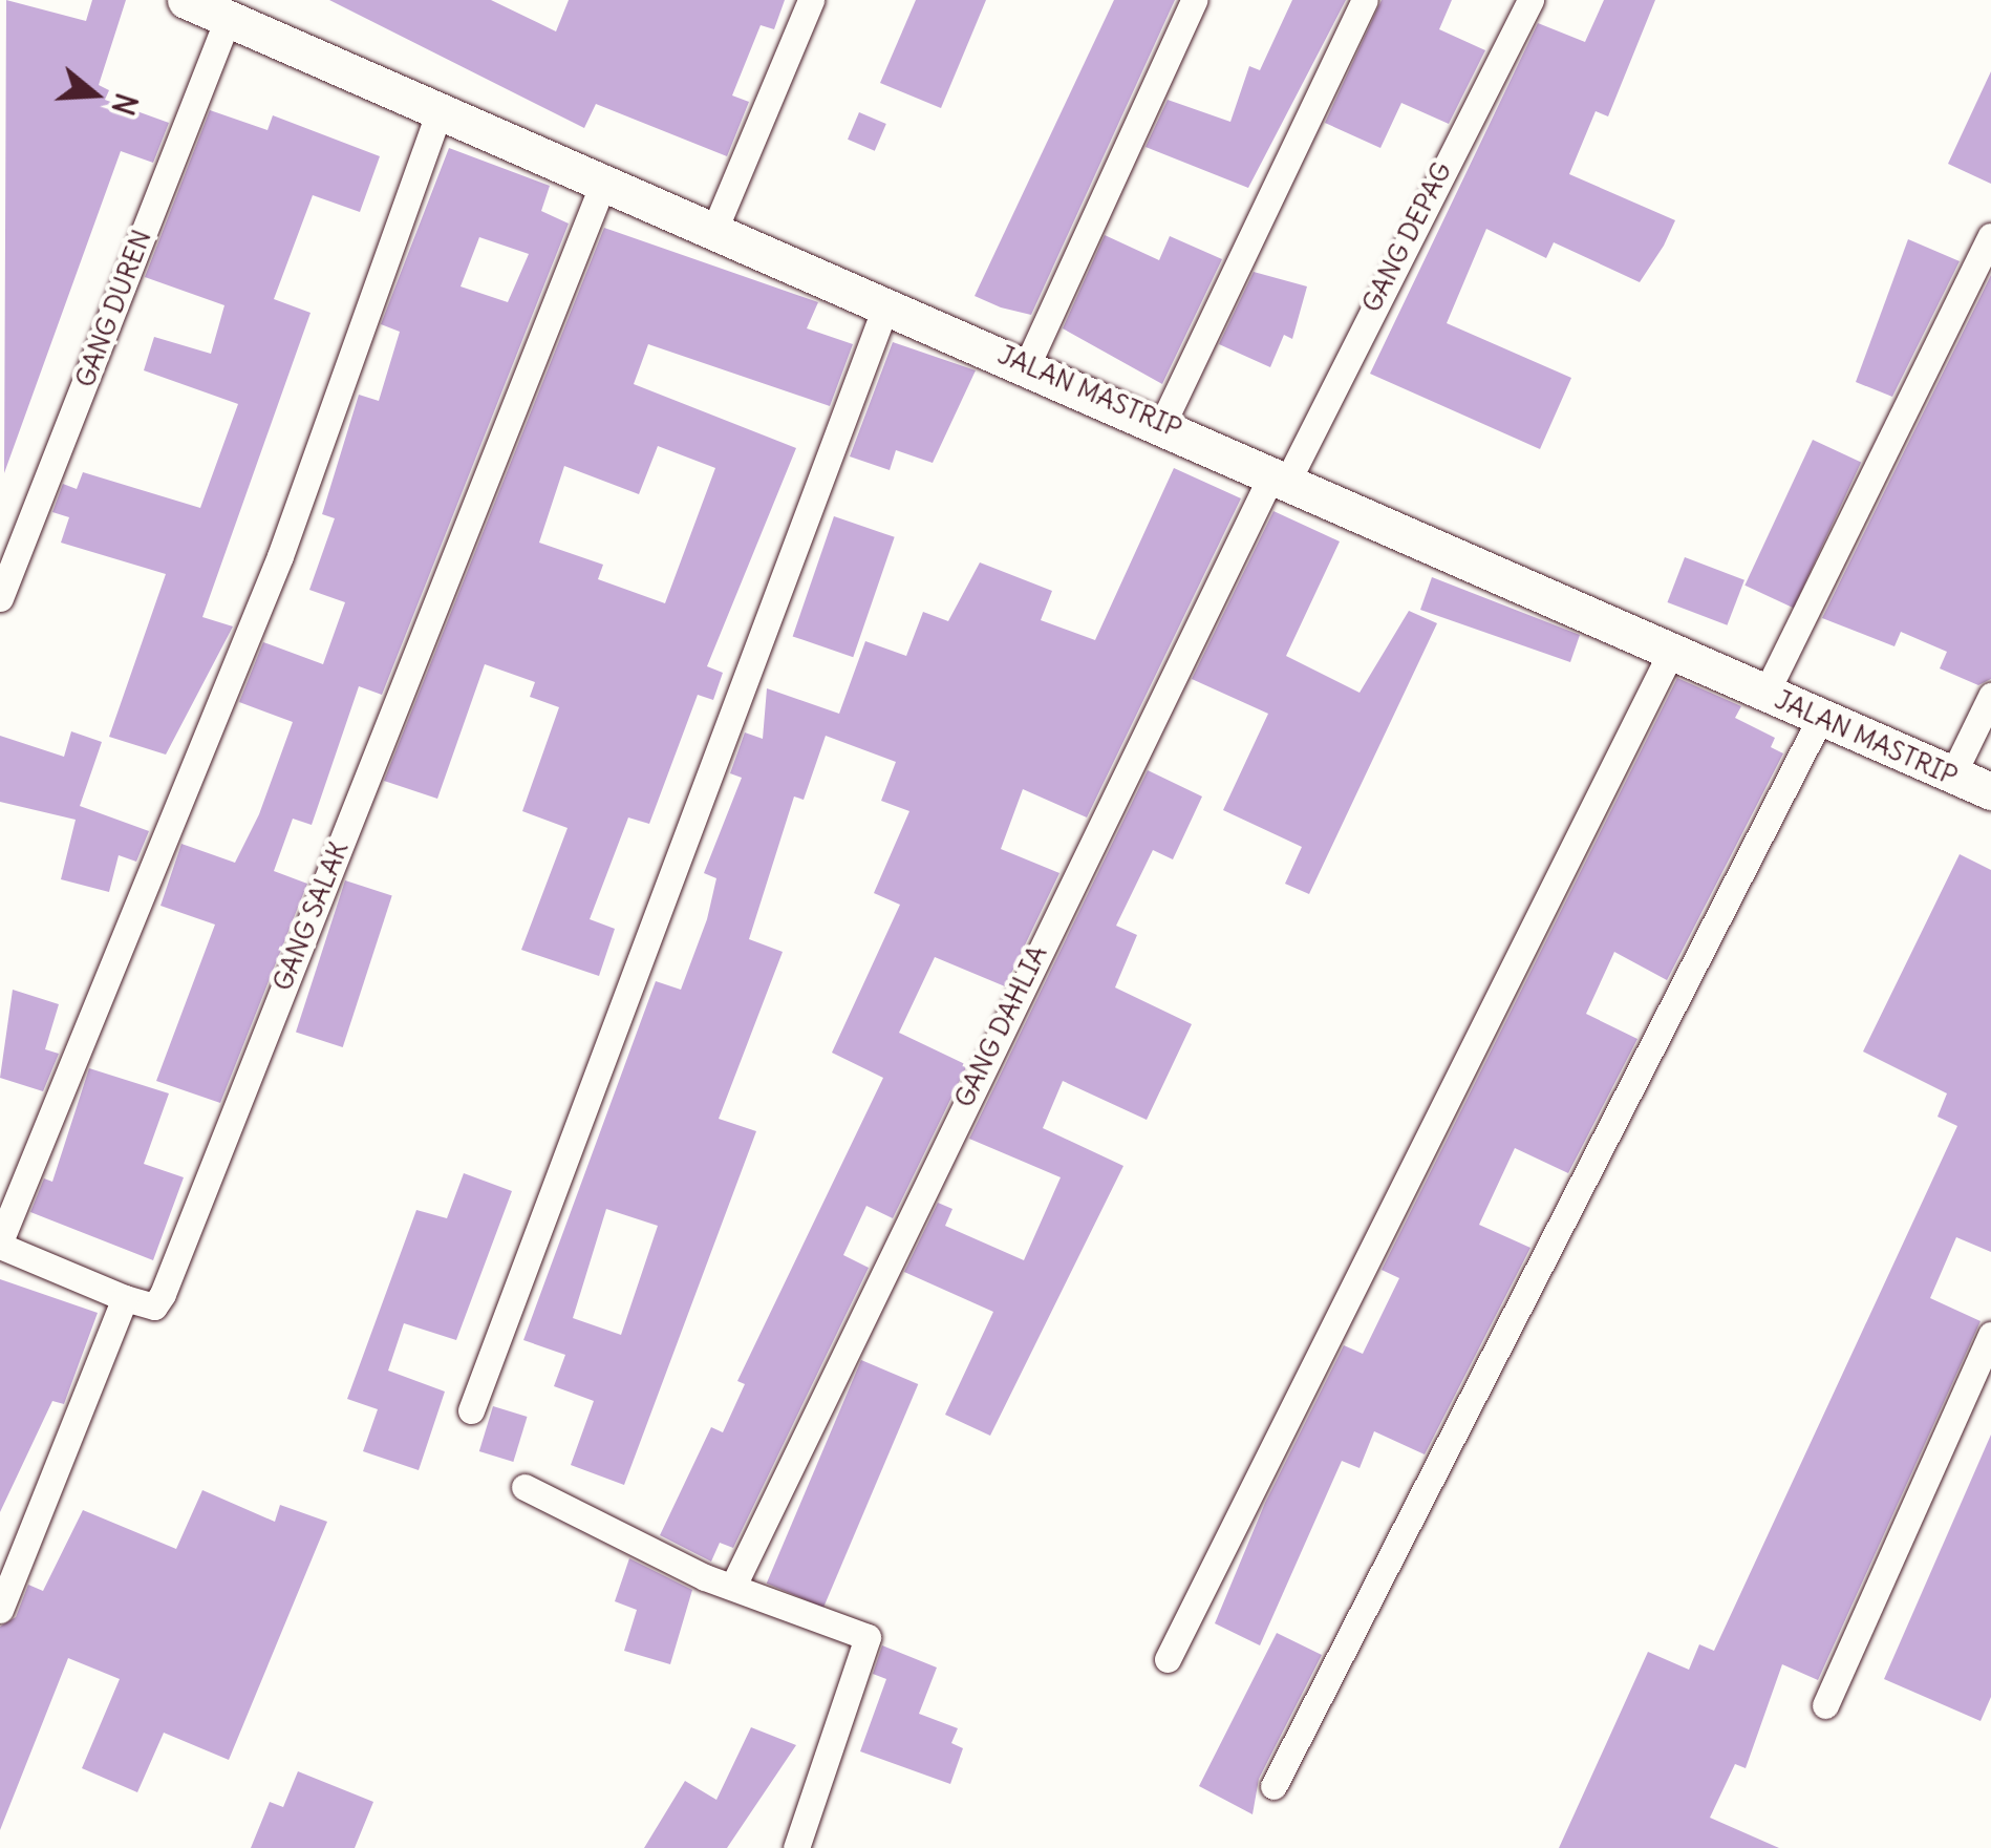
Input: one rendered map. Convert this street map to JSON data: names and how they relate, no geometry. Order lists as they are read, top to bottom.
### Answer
{
  "streets": {
    "main road": ["JALAN MASTRIP"],
    "street": [
      "GANG DEPAG",
      "GANG DUREN",
      "GANG SALAK",
      "GANG DAHLIA"
    ]
  },
  "crossings": [
    ["GANG DEPAG", "JALAN MASTRIP"],
    ["GANG DEPAG", "GANG DAHLIA"],
    ["GANG DUREN", "JALAN MASTRIP"],
    ["JALAN MASTRIP", "GANG SALAK"],
    ["JALAN MASTRIP", "GANG DAHLIA"]
  ],
  "north": "right"
}
